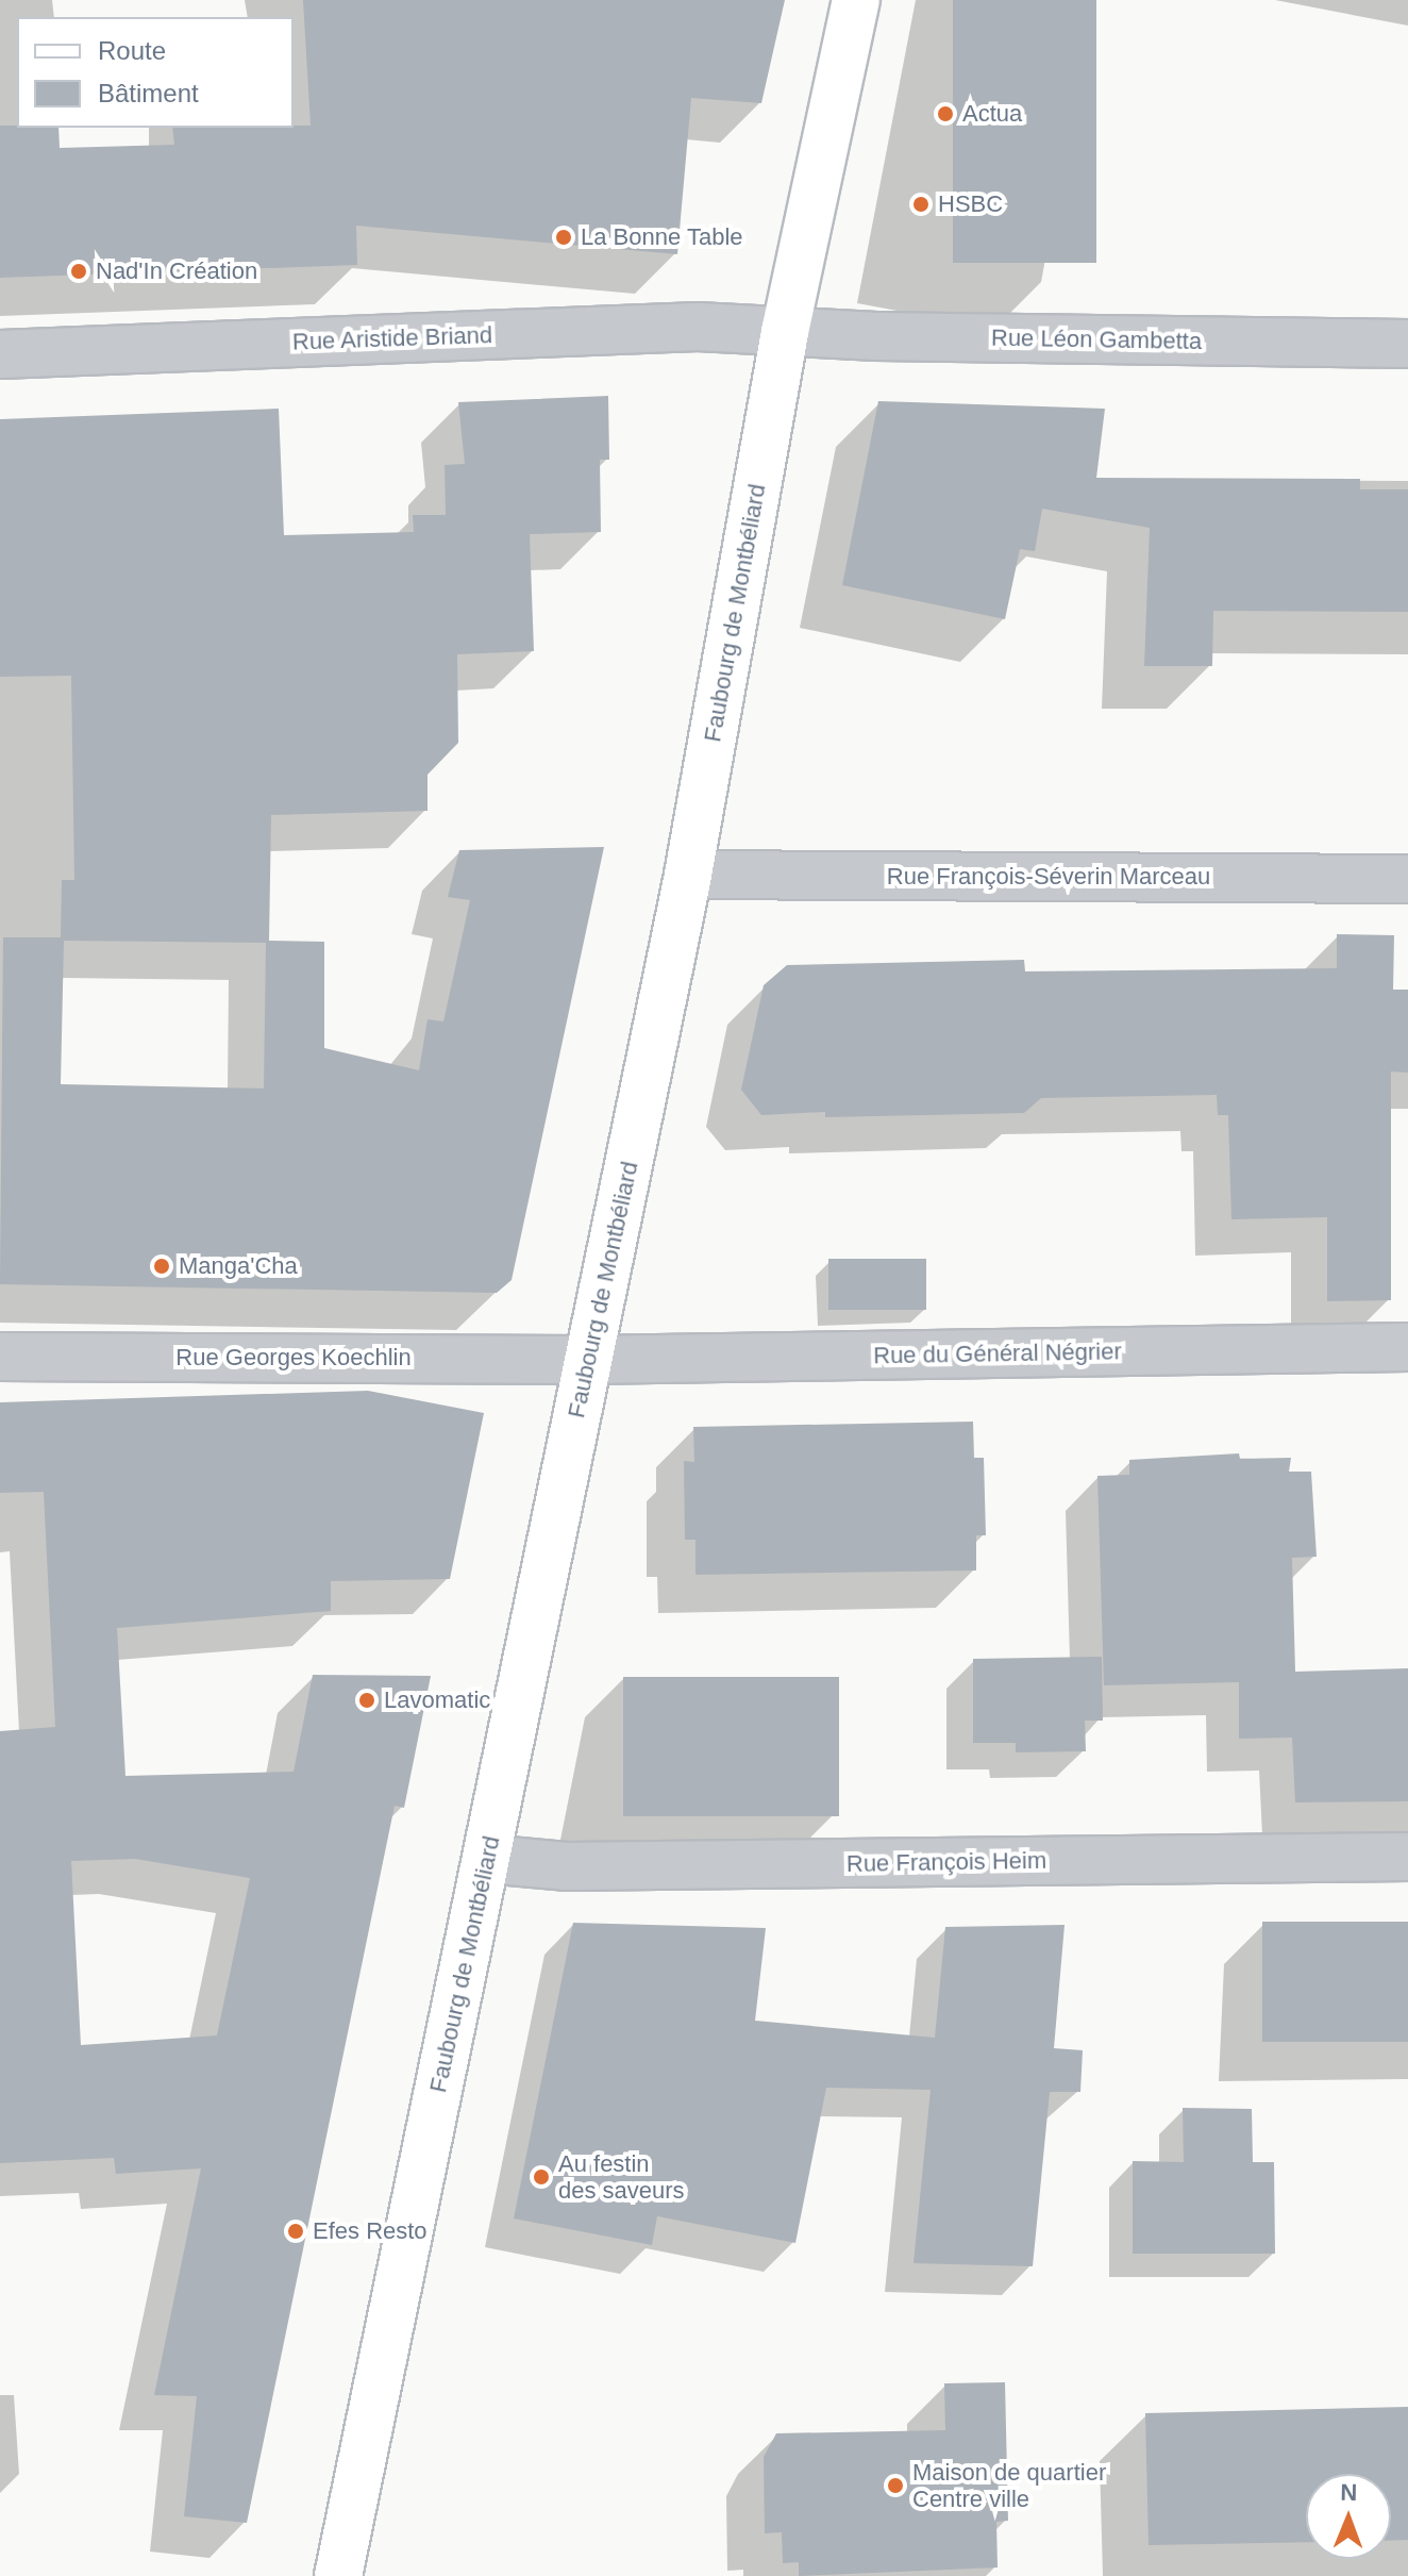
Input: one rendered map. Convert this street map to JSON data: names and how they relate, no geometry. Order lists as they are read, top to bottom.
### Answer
{
  "streets": {
    "main road": ["Faubourg de Montbéliard"],
    "street": [
      "Rue Aristide Briand",
      "Rue Léon Gambetta",
      "Rue François-Séverin Marceau",
      "Rue du Général Négrier",
      "Rue Georges Koechlin",
      "Rue François Heim"
    ]
  },
  "crossings": [
    ["Rue Aristide Briand", "Rue Léon Gambetta"],
    ["Rue Aristide Briand", "Faubourg de Montbéliard"],
    ["Rue Léon Gambetta", "Faubourg de Montbéliard"],
    ["Faubourg de Montbéliard", "Rue François-Séverin Marceau"],
    ["Faubourg de Montbéliard", "Rue du Général Négrier"],
    ["Faubourg de Montbéliard", "Rue Georges Koechlin"],
    ["Faubourg de Montbéliard", "Rue François Heim"],
    ["Rue du Général Négrier", "Rue Georges Koechlin"]
  ],
  "places": [
    "Actua",
    "HSBC",
    "La Bonne Table",
    "Nad'In Création",
    "Manga'Cha",
    "Lavomatic",
    "Au festin des saveurs",
    "Efes Resto",
    "Maison de quartier Centre ville"
  ],
  "legend": ["Route", "Bâtiment"],
  "north": "top"
}
